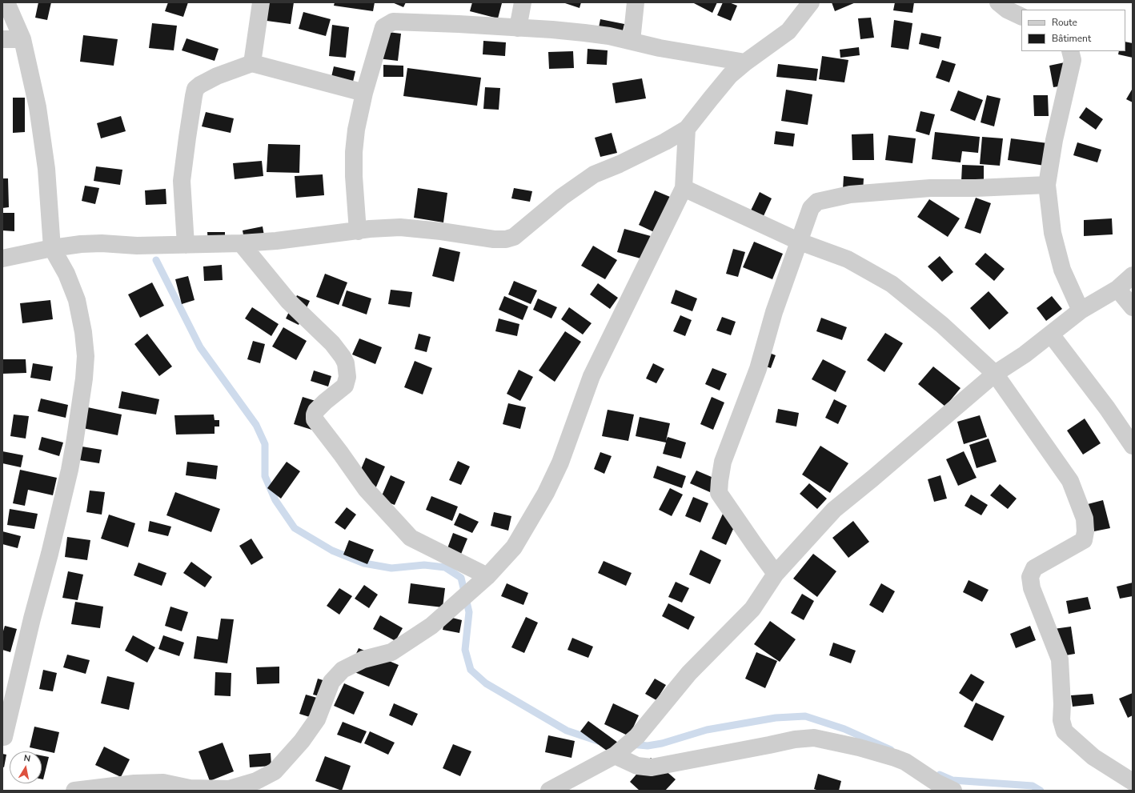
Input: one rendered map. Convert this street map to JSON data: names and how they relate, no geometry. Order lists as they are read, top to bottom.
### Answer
{
  "legend": ["Route", "Bâtiment"],
  "north": "top"
}
